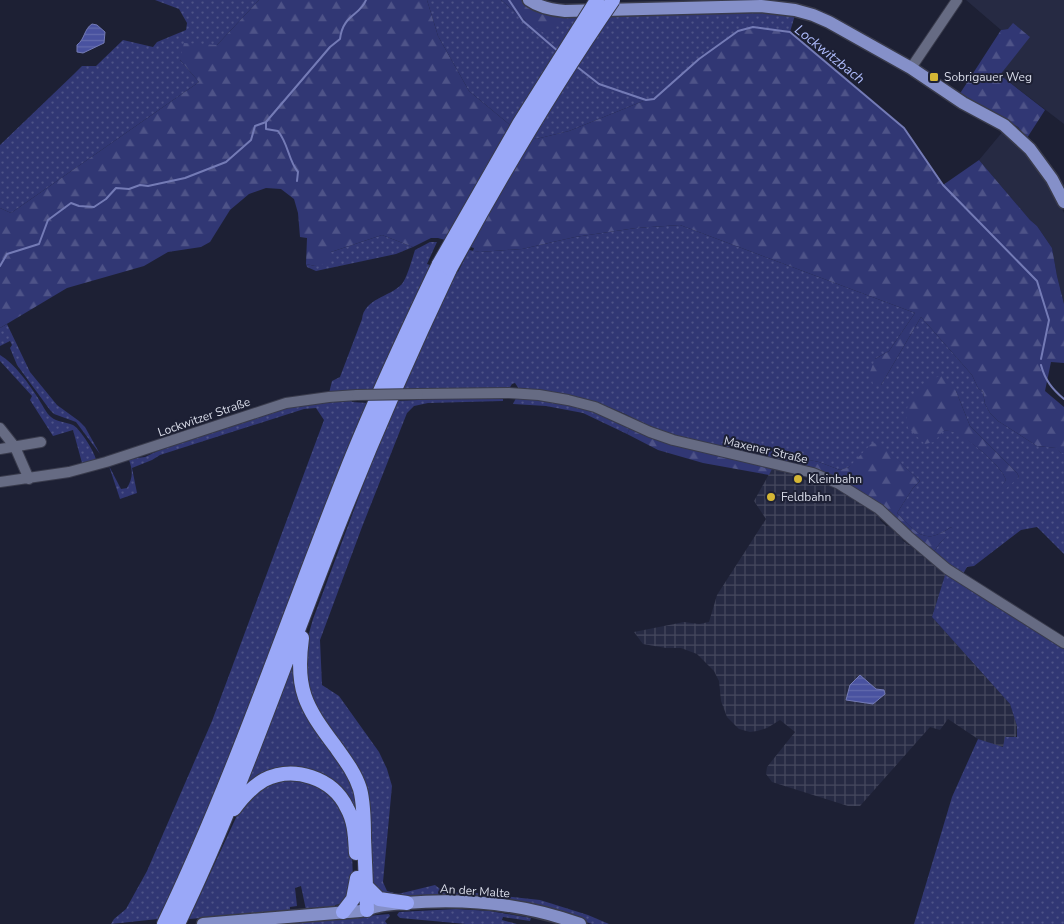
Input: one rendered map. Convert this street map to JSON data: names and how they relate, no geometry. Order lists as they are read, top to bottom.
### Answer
{
  "streets": {
    "main road": ["An der Malte"],
    "street": ["Lockwitzer Straße", "Maxener Straße"]
  },
  "crossings": [
    ["Lockwitzer Straße", "Maxener Straße"]
  ],
  "water": ["Lockwitzbach"],
  "places": {
    "transit": ["Sobrigauer Weg"],
    "other": ["Kleinbahn", "Feldbahn"]
  }
}
